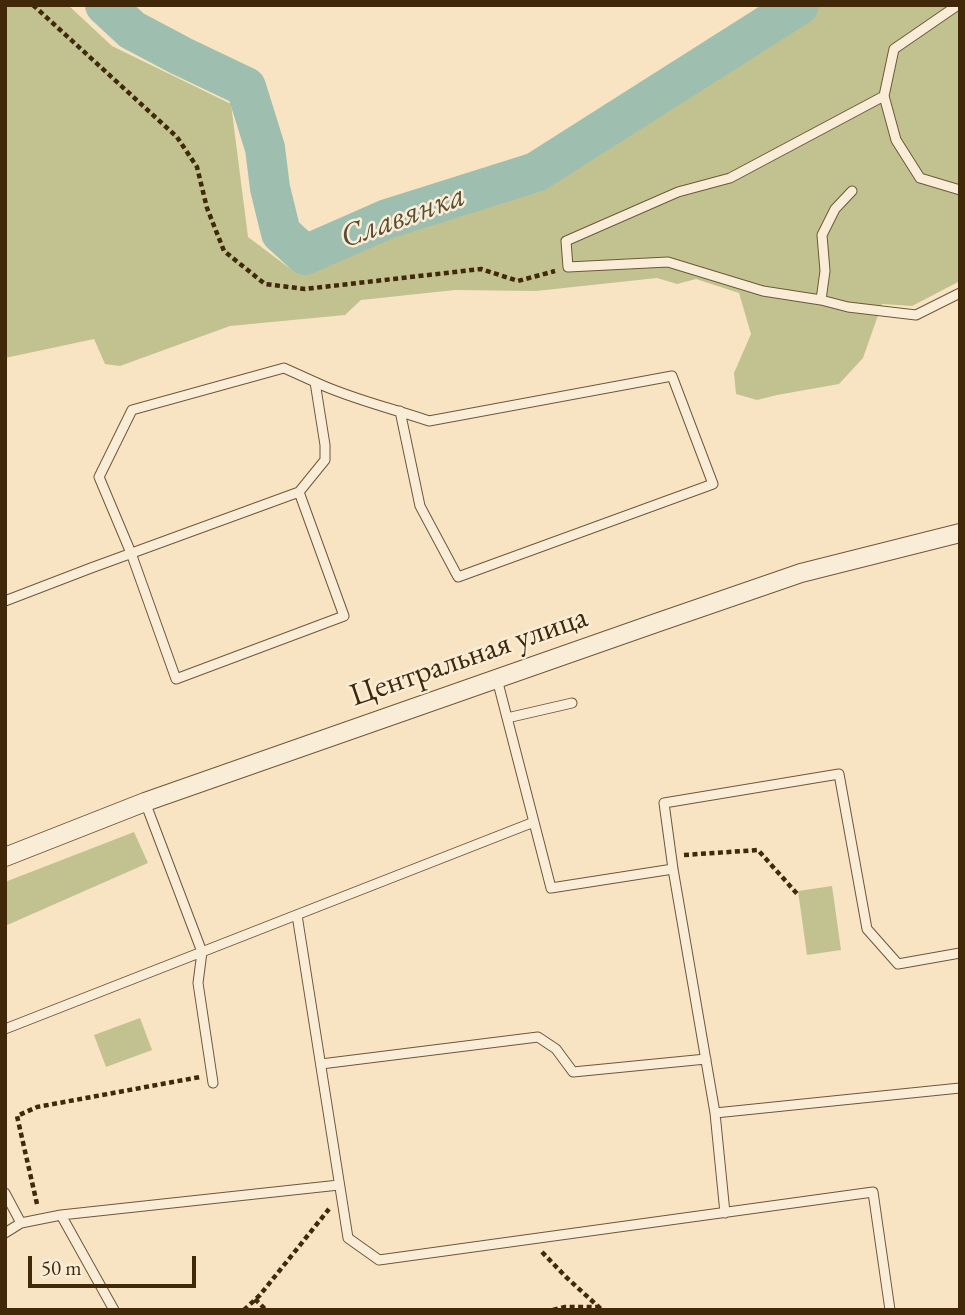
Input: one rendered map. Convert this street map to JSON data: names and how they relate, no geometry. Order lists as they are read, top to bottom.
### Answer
{
  "streets": {
    "street": ["Центральная улица"]
  },
  "water": ["Славянка"],
  "scale_bar": "50 m"
}
